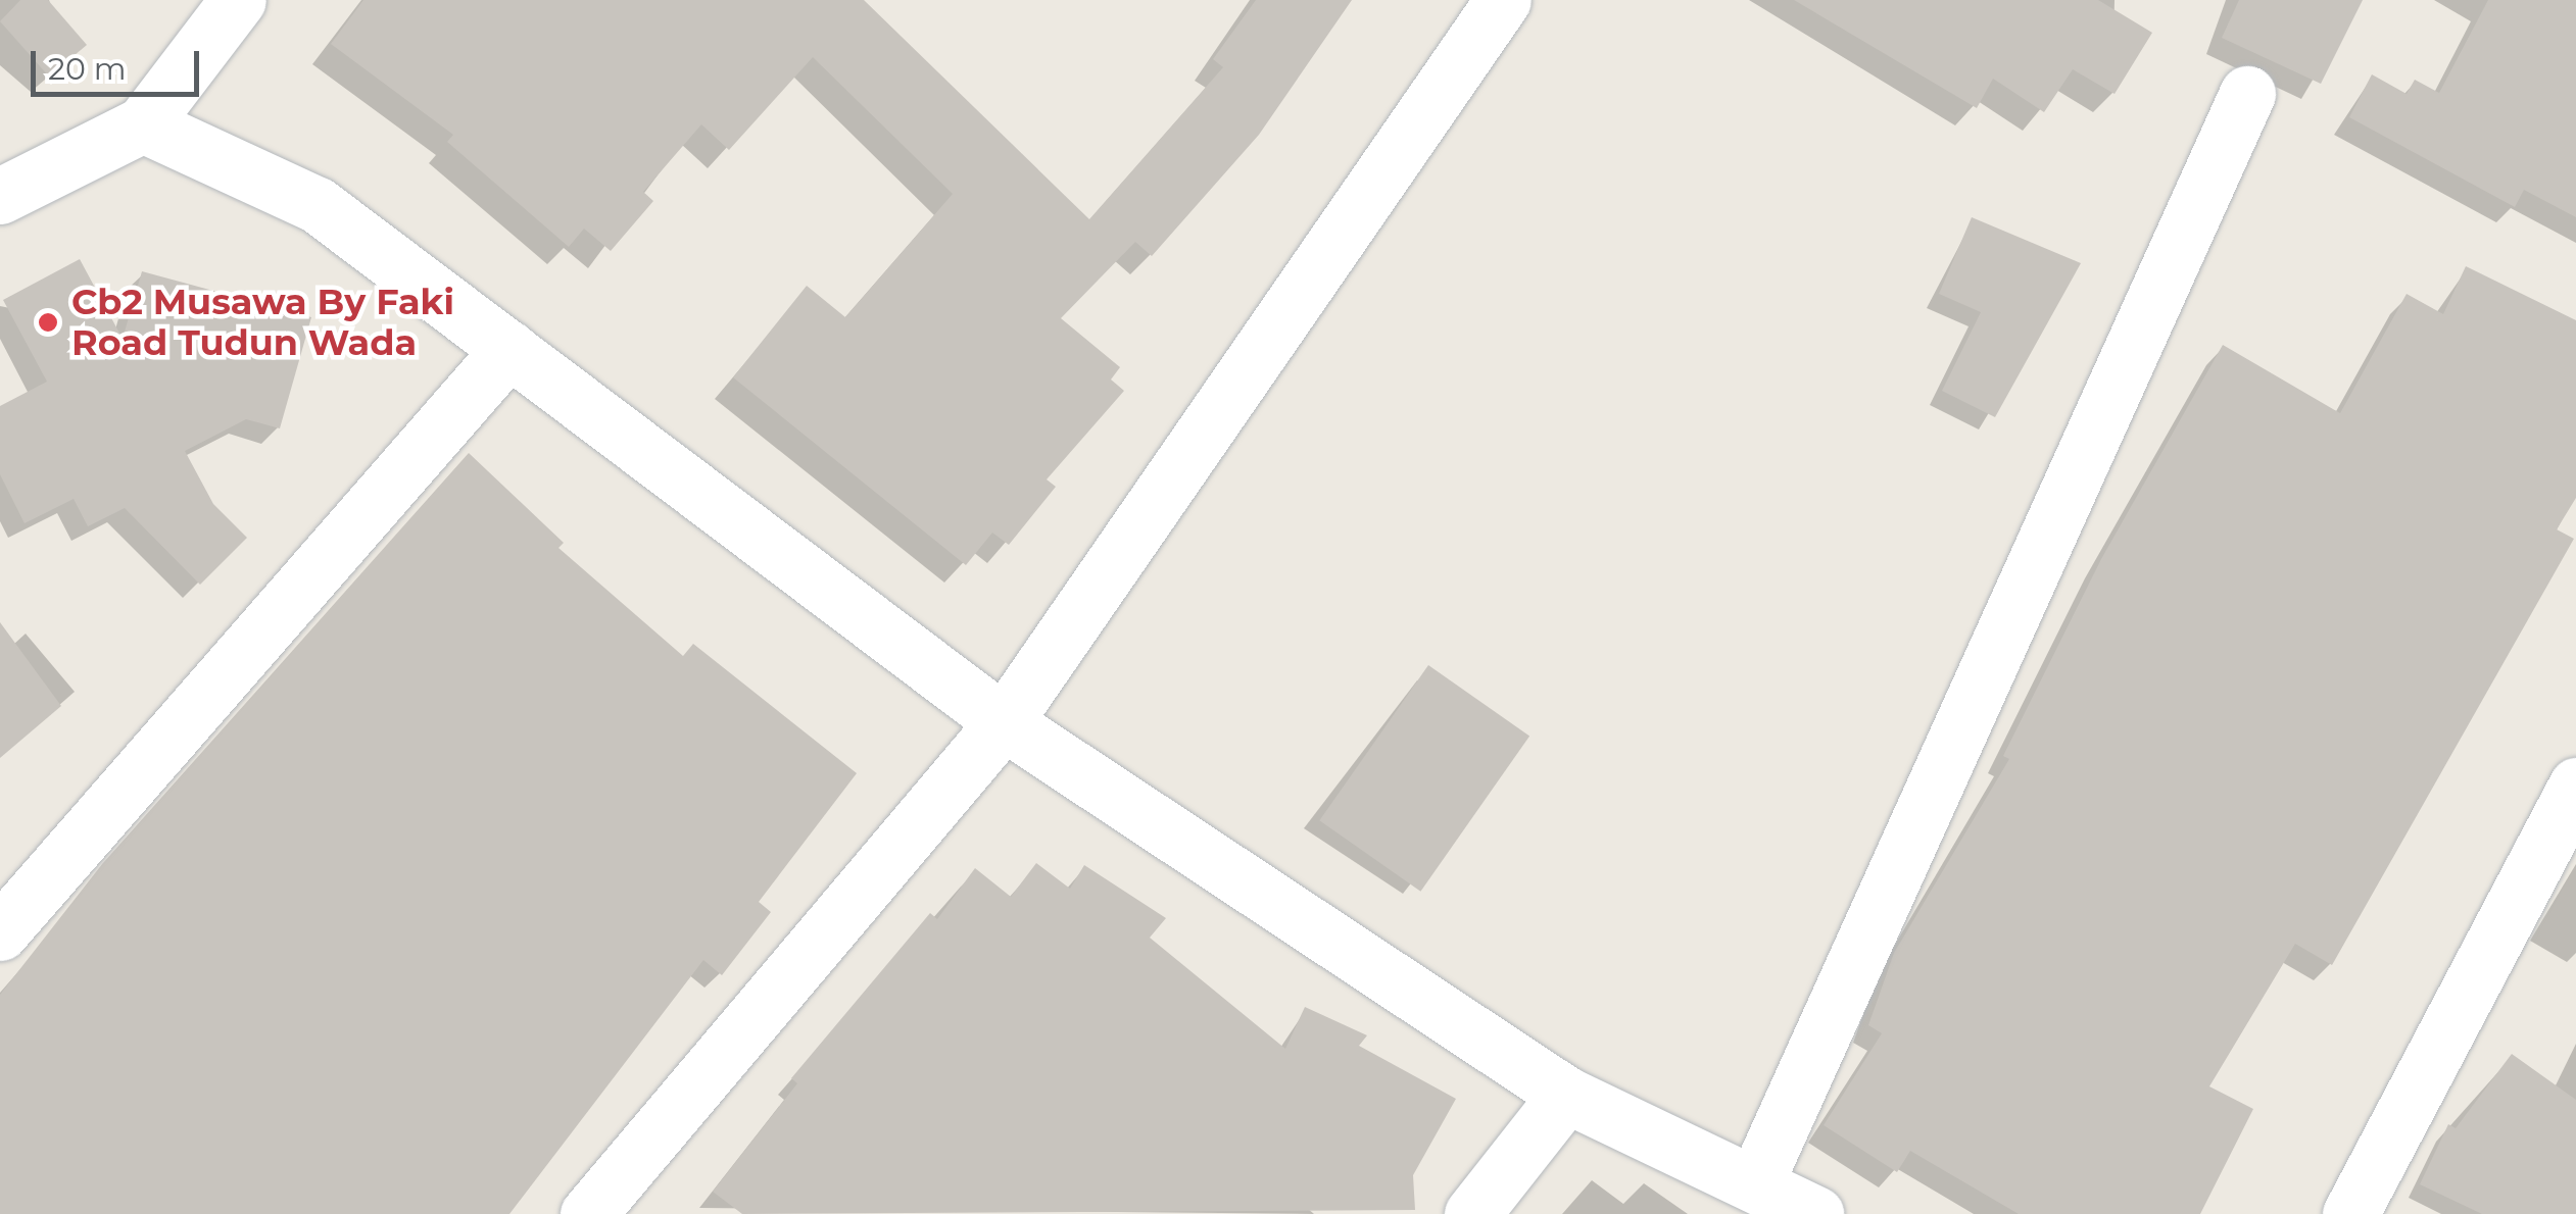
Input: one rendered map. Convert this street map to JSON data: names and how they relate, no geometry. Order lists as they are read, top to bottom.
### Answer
{
  "places": ["Cb2 Musawa By Faki Road Tudun Wada"],
  "scale_bar": "20 m"
}
